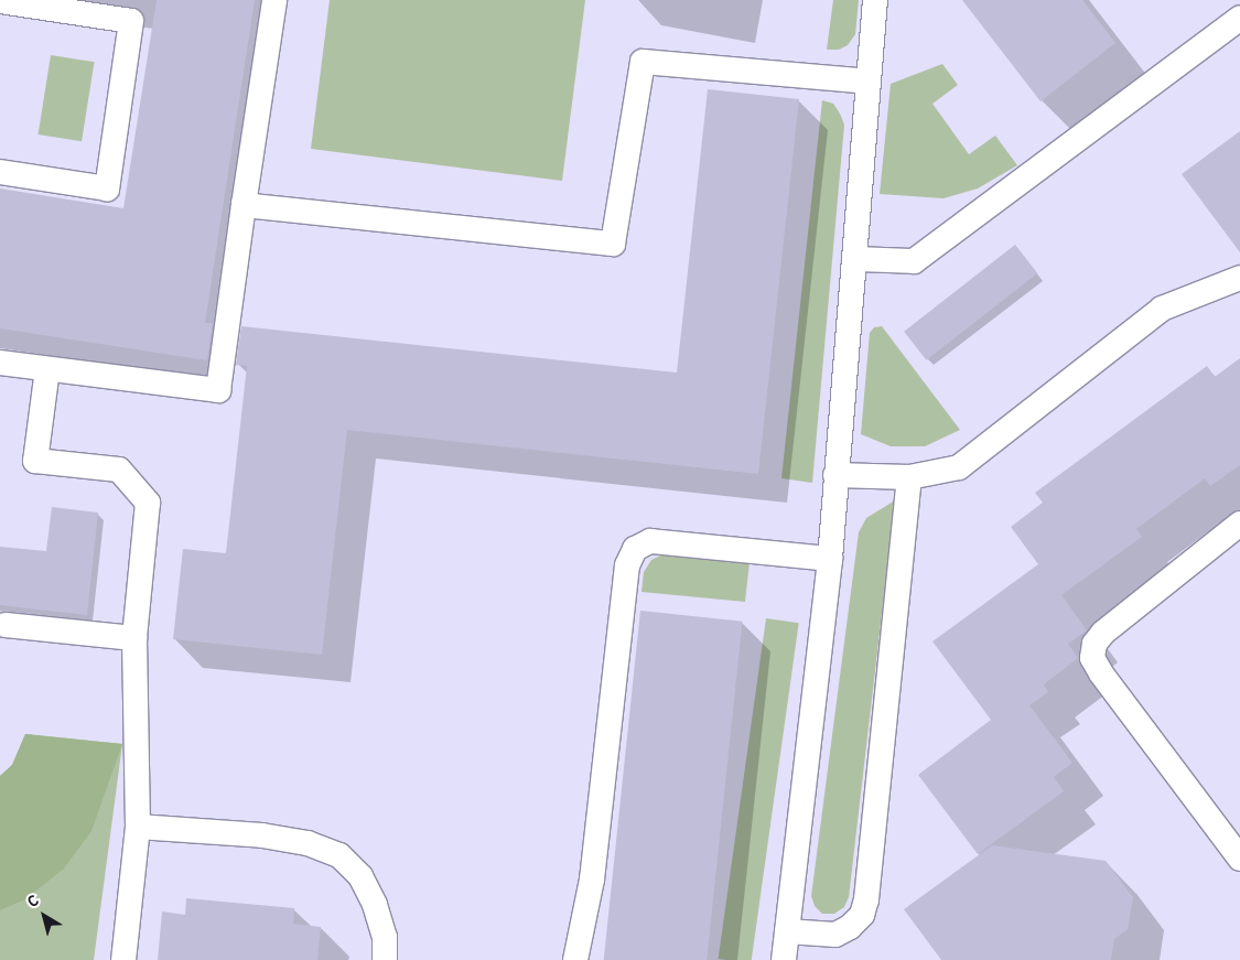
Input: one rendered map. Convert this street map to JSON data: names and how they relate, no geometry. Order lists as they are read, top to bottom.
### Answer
{
  "north": "top left"
}
